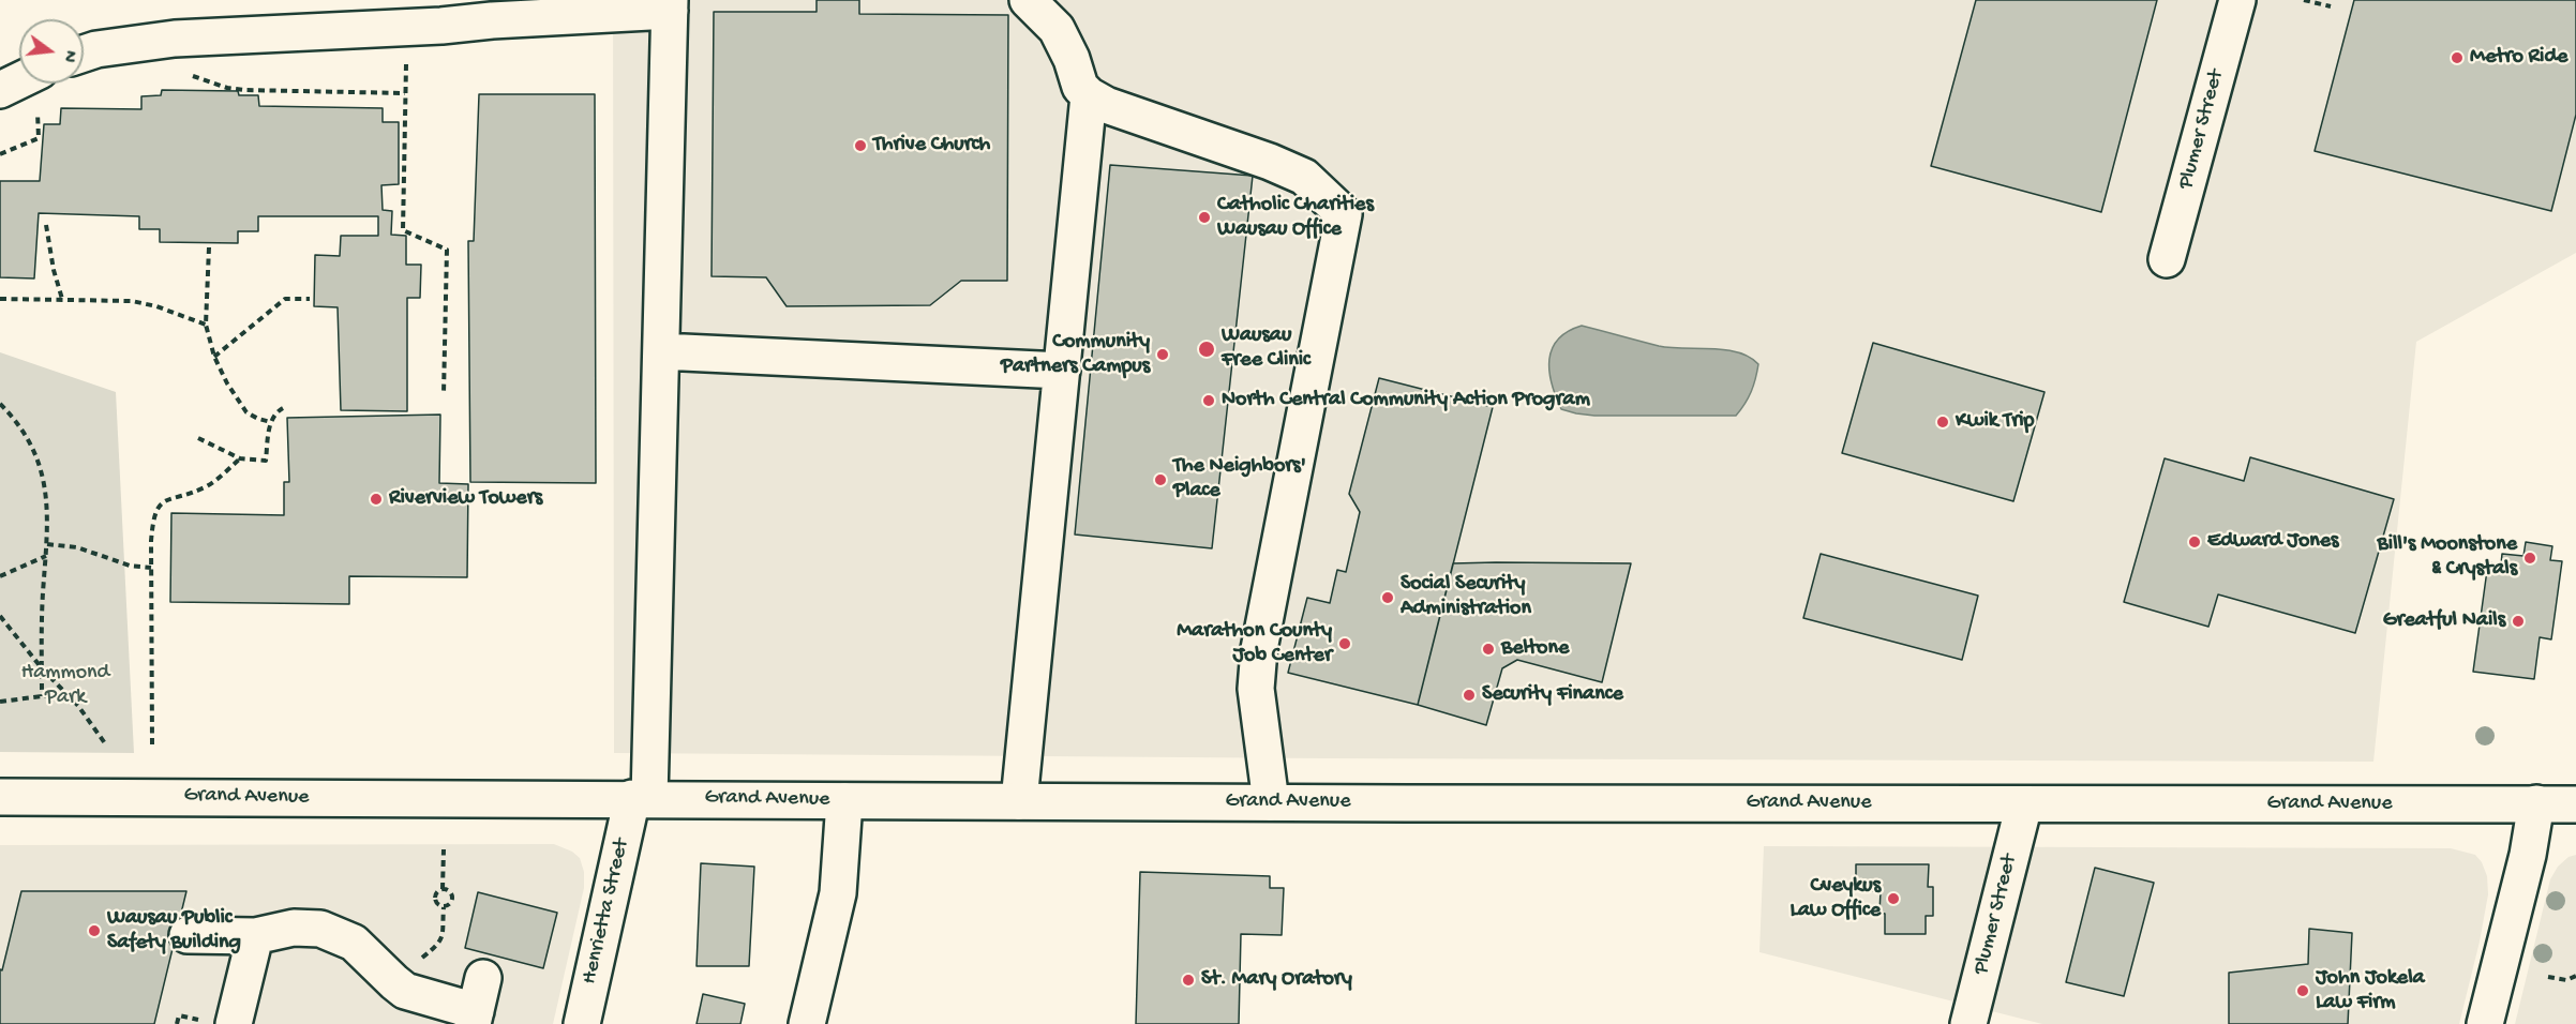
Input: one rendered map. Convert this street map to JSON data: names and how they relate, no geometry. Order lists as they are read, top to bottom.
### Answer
{
  "streets": {
    "main road": ["Plumer Street", "Grand Avenue", "Henrietta Street"]
  },
  "crossings": [
    ["Plumer Street", "Grand Avenue"],
    ["Grand Avenue", "Henrietta Street"]
  ],
  "parks": ["Hammond Park"],
  "places": [
    "Metro Ride",
    "Thrive Church",
    "Catholic Charities Wausau Office",
    "Wausau Free Clinic",
    "Community Partners Campus",
    "North Central Community Action Program",
    "Kwik Trip",
    "The Neighbors' Place",
    "Riverview Towers",
    "Edward Jones",
    "Bill's Moonstone & Crystals",
    "Social Security Administration",
    "Greatful Nails",
    "Marathon County Job Center",
    "Beltone",
    "Security Finance",
    "Cveykus Law Office",
    "Wausau Public Safety Building",
    "St. Mary Oratory",
    "John Jokela Law Firm"
  ],
  "north": "right"
}
